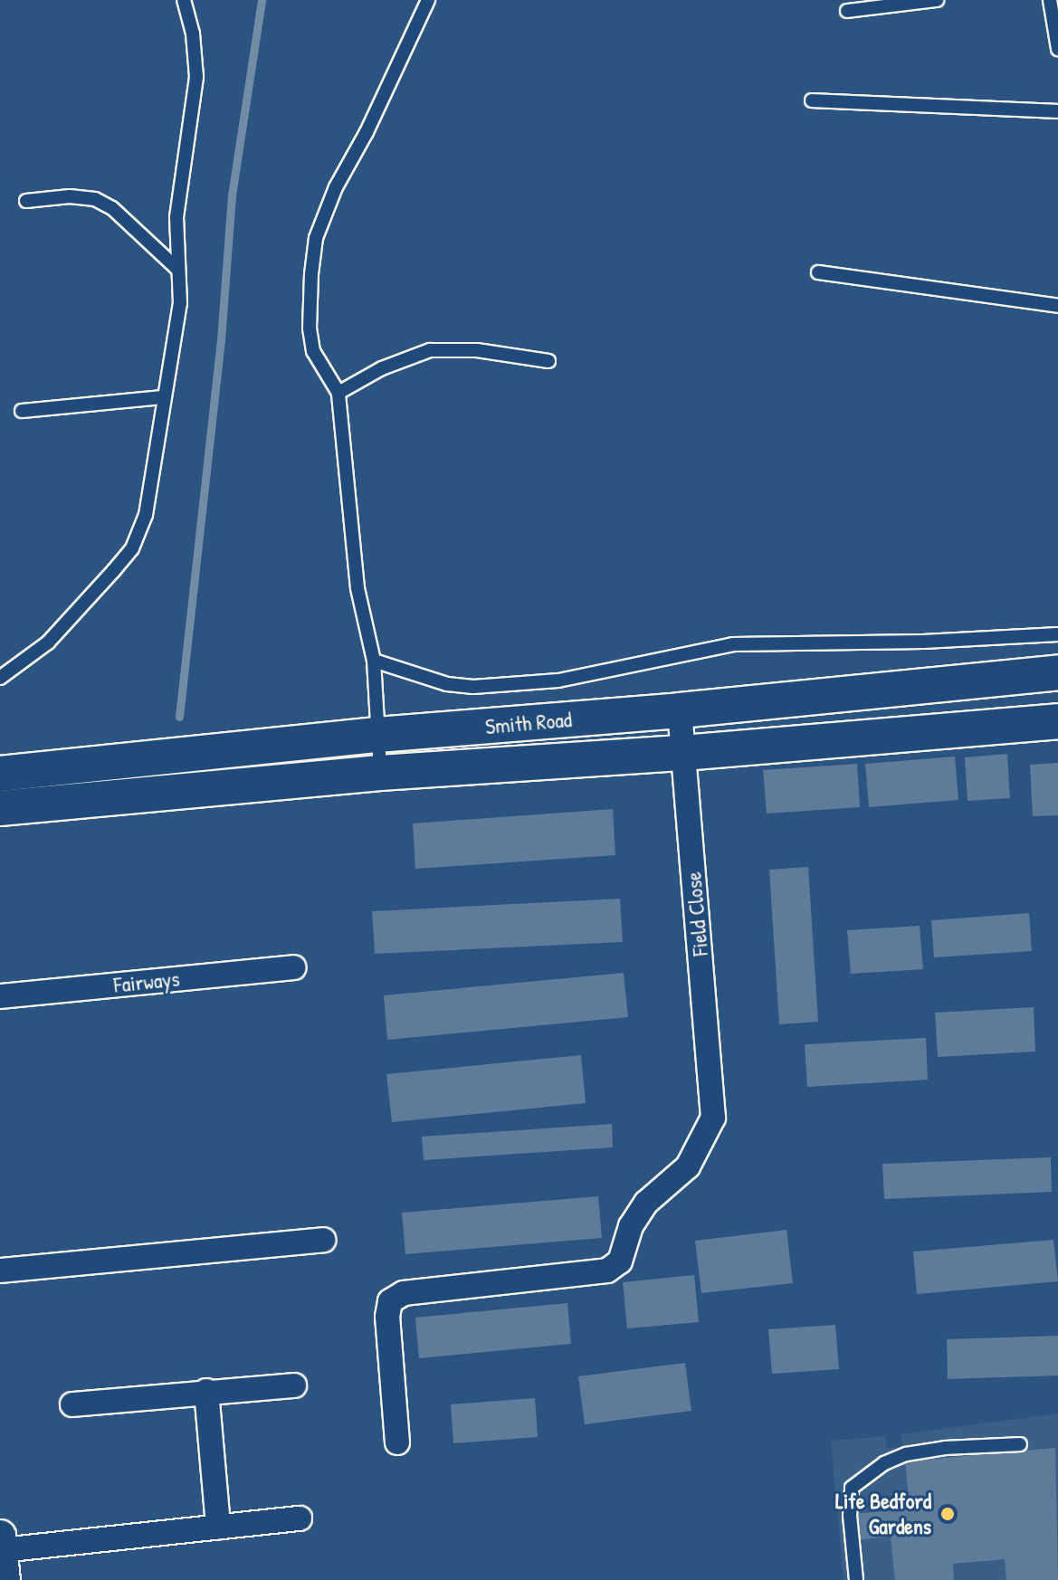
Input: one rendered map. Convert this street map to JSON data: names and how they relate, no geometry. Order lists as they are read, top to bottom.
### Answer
{
  "streets": {
    "main road": ["Smith Road"],
    "street": ["Field Close", "Fairways"]
  },
  "crossings": [
    ["Smith Road", "Field Close"]
  ],
  "places": ["Life Bedford Gardens"]
}
